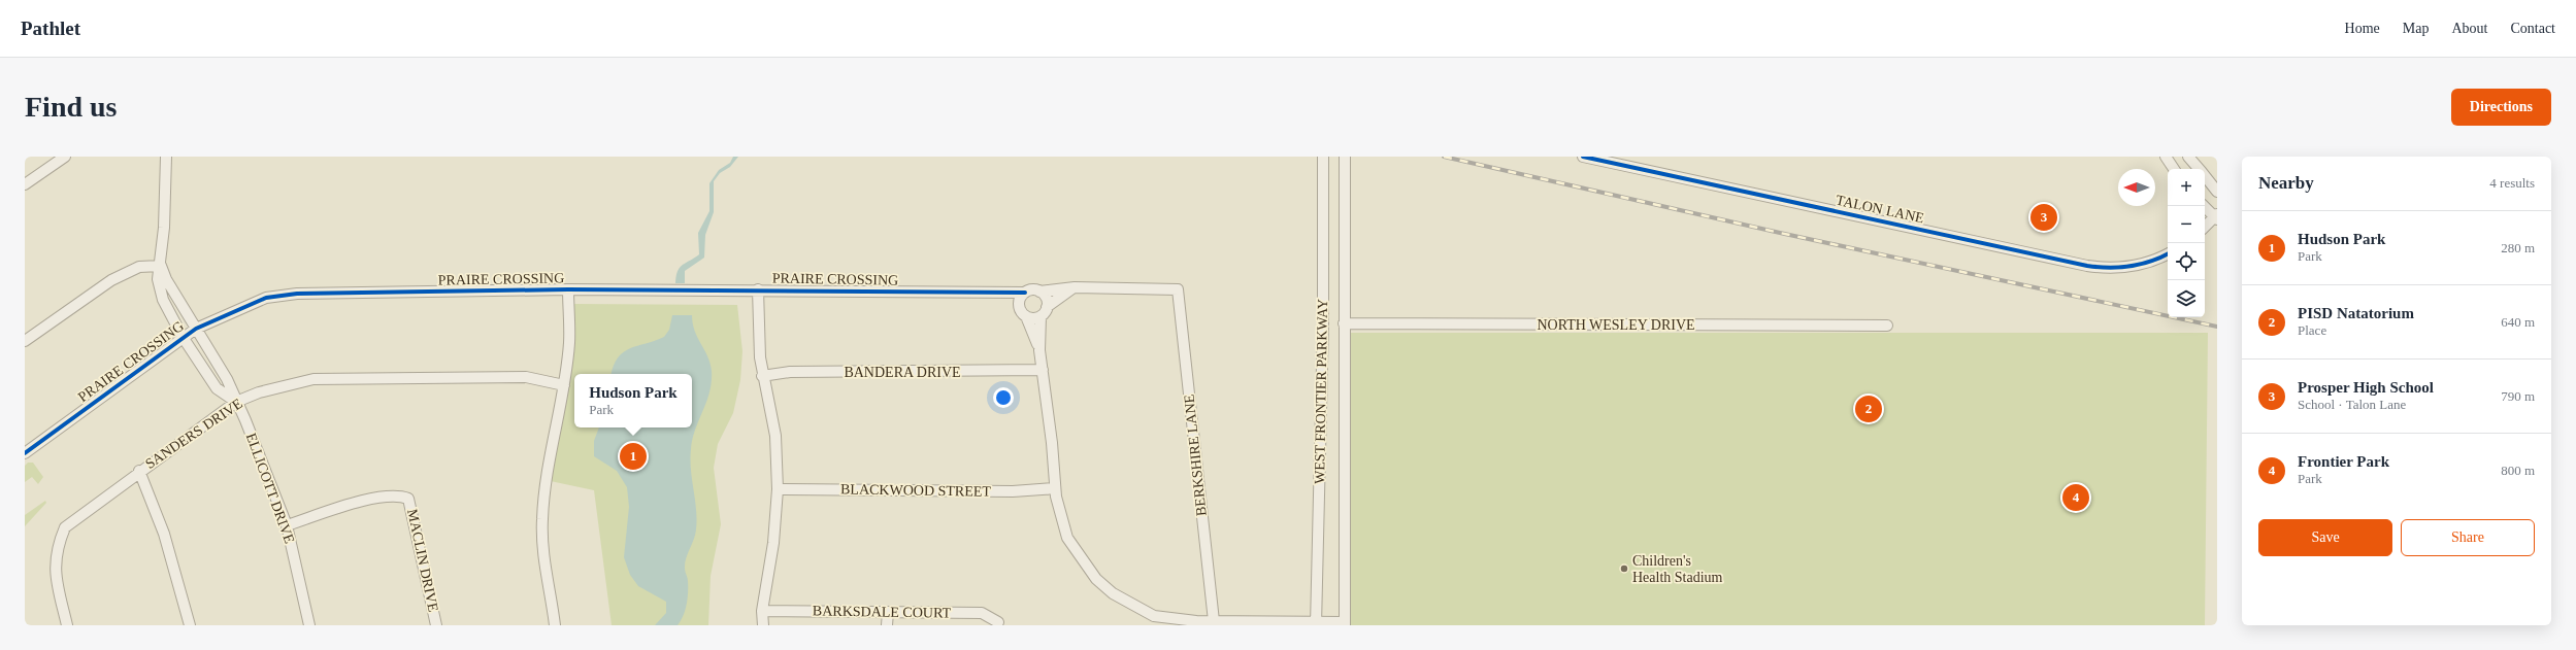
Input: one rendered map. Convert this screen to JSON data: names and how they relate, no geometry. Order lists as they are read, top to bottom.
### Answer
{
  "streets": {
    "street": [
      "TALON LANE",
      "PRAIRE CROSSING",
      "NORTH WESLEY DRIVE",
      "BANDERA DRIVE",
      "WEST FRONTIER PARKWAY",
      "SANDERS DRIVE",
      "BERKSHIRE LANE",
      "ELLICOTT DRIVE",
      "BLACKWOOD STREET",
      "MACLIN DRIVE",
      "BARKSDALE COURT"
    ]
  },
  "crossings": [
    ["PRAIRE CROSSING", "ELLICOTT DRIVE"],
    ["NORTH WESLEY DRIVE", "WEST FRONTIER PARKWAY"],
    ["SANDERS DRIVE", "ELLICOTT DRIVE"],
    ["ELLICOTT DRIVE", "MACLIN DRIVE"]
  ],
  "places": ["Children's Health Stadium"],
  "north": "left",
  "page": {
    "header": "Pathlet",
    "nav": [
      "Home",
      "Map",
      "About",
      "Contact"
    ],
    "buttons": [
      "Directions",
      ["Save", "Share"]
    ],
    "title": "Find us",
    "heading": ["Nearby", "4 results"],
    "map_buttons": ["+", "−"],
    "pins": [
      "3",
      "2",
      "1",
      "4"
    ],
    "list": [
      {
        "mark": "1",
        "name": "Hudson Park",
        "note": "Park",
        "value": "280 m"
      },
      {
        "mark": "2",
        "name": "PISD Natatorium",
        "note": "Place",
        "value": "640 m"
      },
      {
        "mark": "3",
        "name": "Prosper High School",
        "note": "School · Talon Lane",
        "value": "790 m"
      },
      {
        "mark": "4",
        "name": "Frontier Park",
        "note": "Park",
        "value": "800 m"
      }
    ],
    "popup": ["Hudson Park", "Park"]
  }
}
